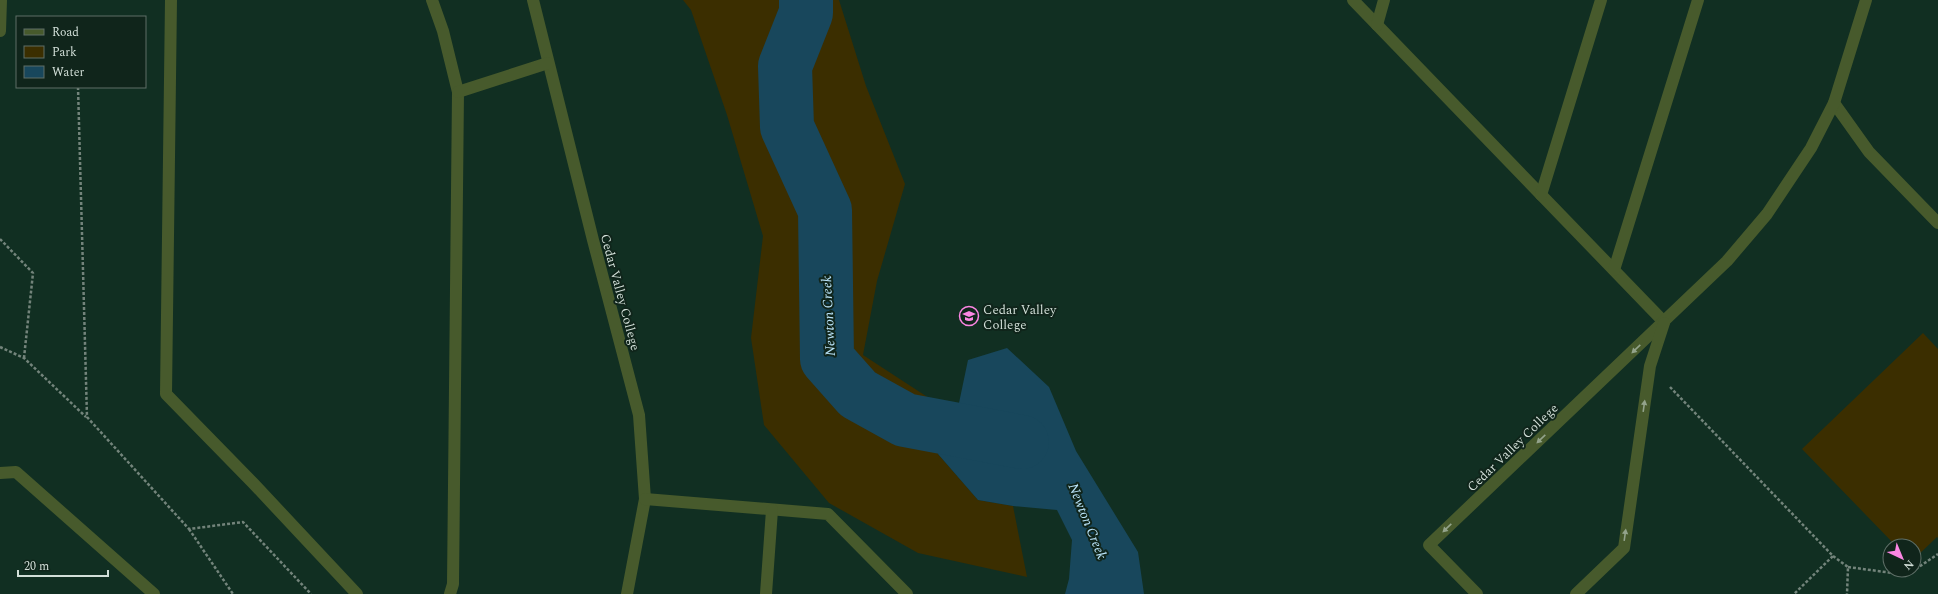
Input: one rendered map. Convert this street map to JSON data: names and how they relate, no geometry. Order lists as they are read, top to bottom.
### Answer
{
  "streets": {
    "lane": ["Cedar Valley College"]
  },
  "water": ["Newton Creek"],
  "places": {
    "school or university": ["Cedar Valley College"]
  },
  "legend": ["Road", "Park", "Water"],
  "scale_bar": "20 m",
  "north": "bottom right"
}
